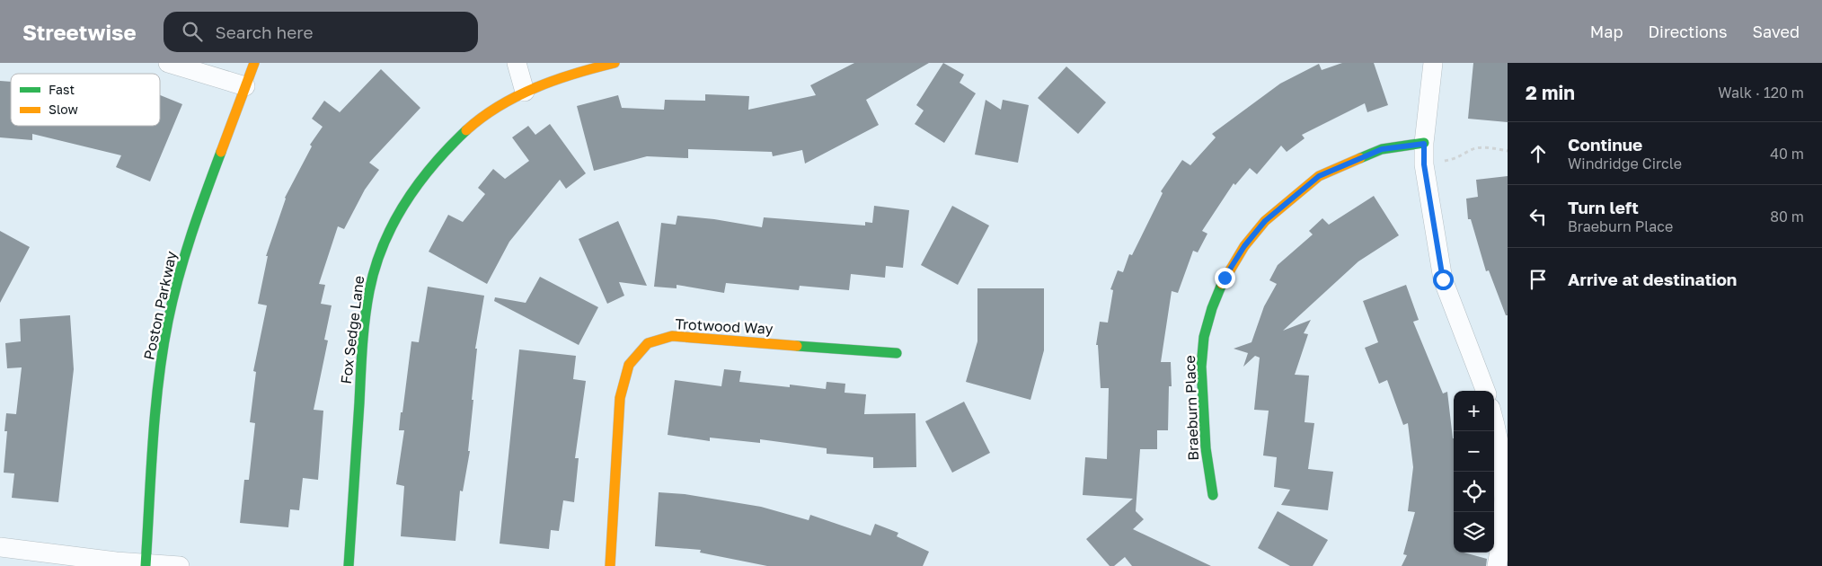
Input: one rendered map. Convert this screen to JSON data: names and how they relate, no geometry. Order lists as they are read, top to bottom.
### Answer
{
  "streets": {
    "street": [
      "Poston Parkway",
      "Trotwood Way",
      "Fox Sedge Lane",
      "Braeburn Place"
    ]
  },
  "legend": ["Fast", "Slow"],
  "page": {
    "header": "Streetwise",
    "search": "Search here",
    "nav": ["Map", "Directions", "Saved"],
    "heading": ["2 min", "Walk · 120 m"],
    "list": [
      ["Continue", "Windridge Circle", "40 m"],
      ["Turn left", "Braeburn Place", "80 m"],
      "Arrive at destination"
    ],
    "map_buttons": ["+", "−"]
  }
}
